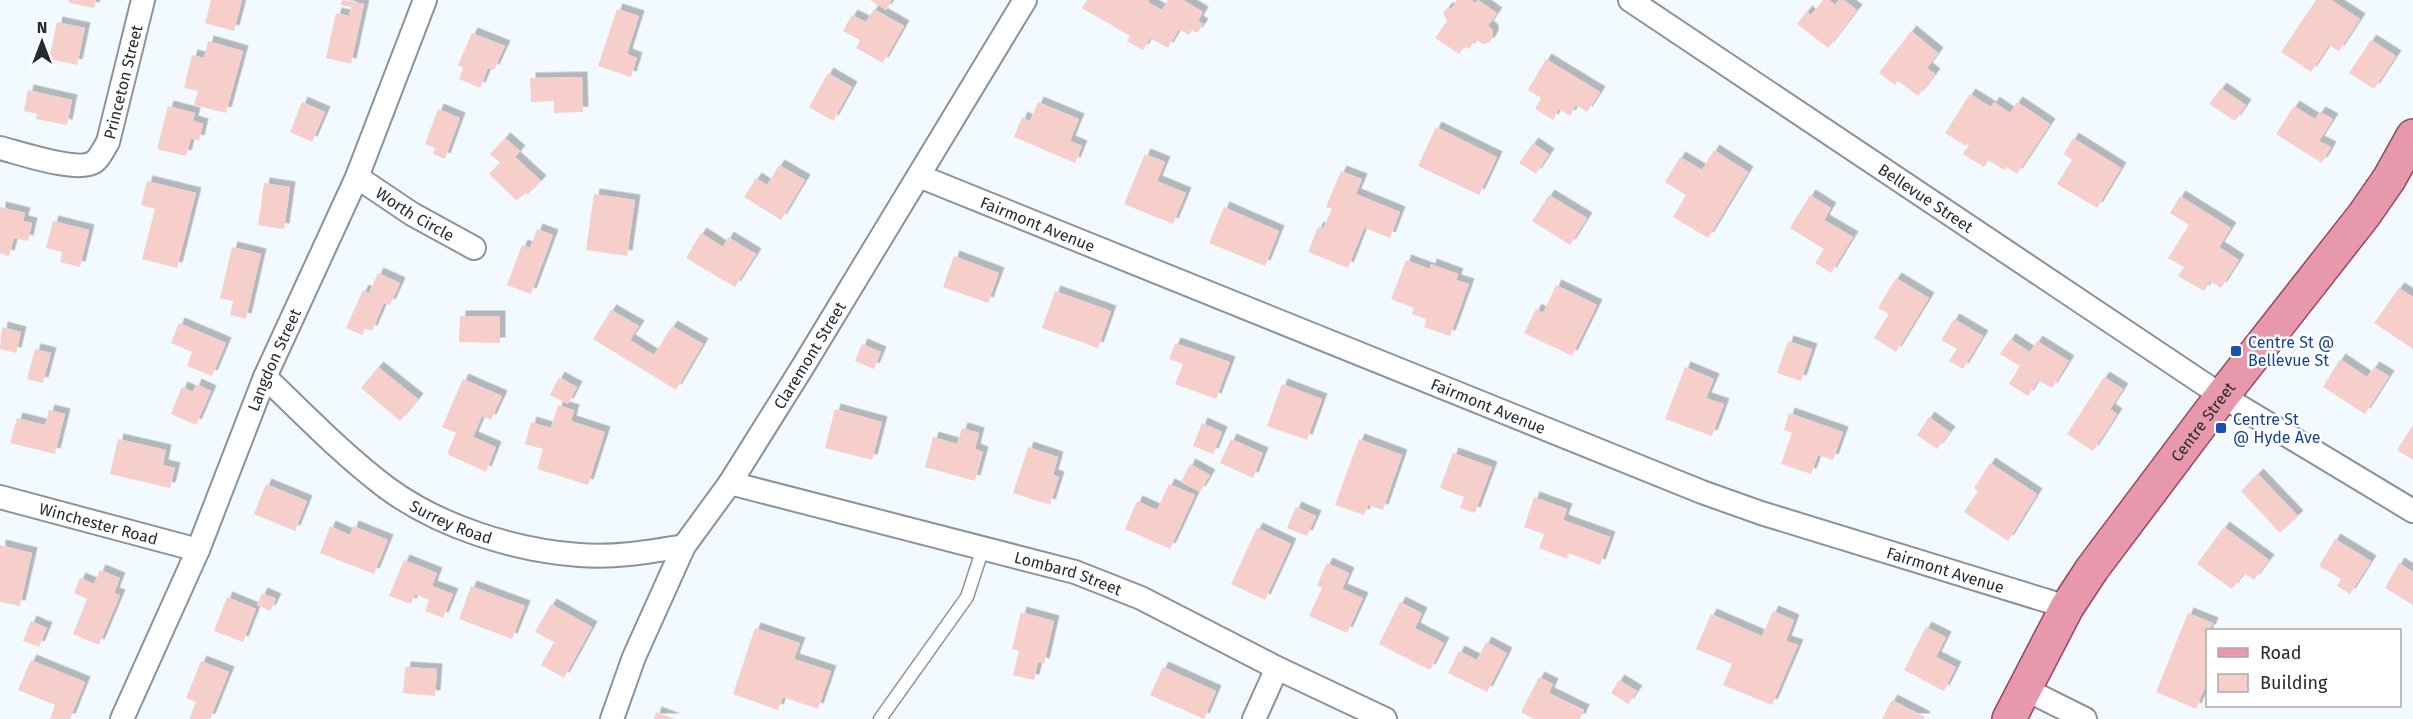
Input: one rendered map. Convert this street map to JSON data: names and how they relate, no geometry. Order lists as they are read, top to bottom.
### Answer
{
  "streets": {
    "main road": ["Centre Street"],
    "street": [
      "Princeton Street",
      "Bellevue Street",
      "Worth Circle",
      "Fairmont Avenue",
      "Claremont Street",
      "Langdon Street",
      "Surrey Road",
      "Winchester Road",
      "Lombard Street"
    ]
  },
  "crossings": [
    ["Bellevue Street", "Centre Street"],
    ["Worth Circle", "Langdon Street"],
    ["Fairmont Avenue", "Claremont Street"],
    ["Fairmont Avenue", "Centre Street"],
    ["Claremont Street", "Surrey Road"],
    ["Claremont Street", "Lombard Street"],
    ["Langdon Street", "Surrey Road"],
    ["Langdon Street", "Winchester Road"]
  ],
  "places": {
    "transit": ["Centre St @ Bellevue St", "Centre St @ Hyde Ave"]
  },
  "legend": ["Road", "Building"],
  "north": "top"
}
